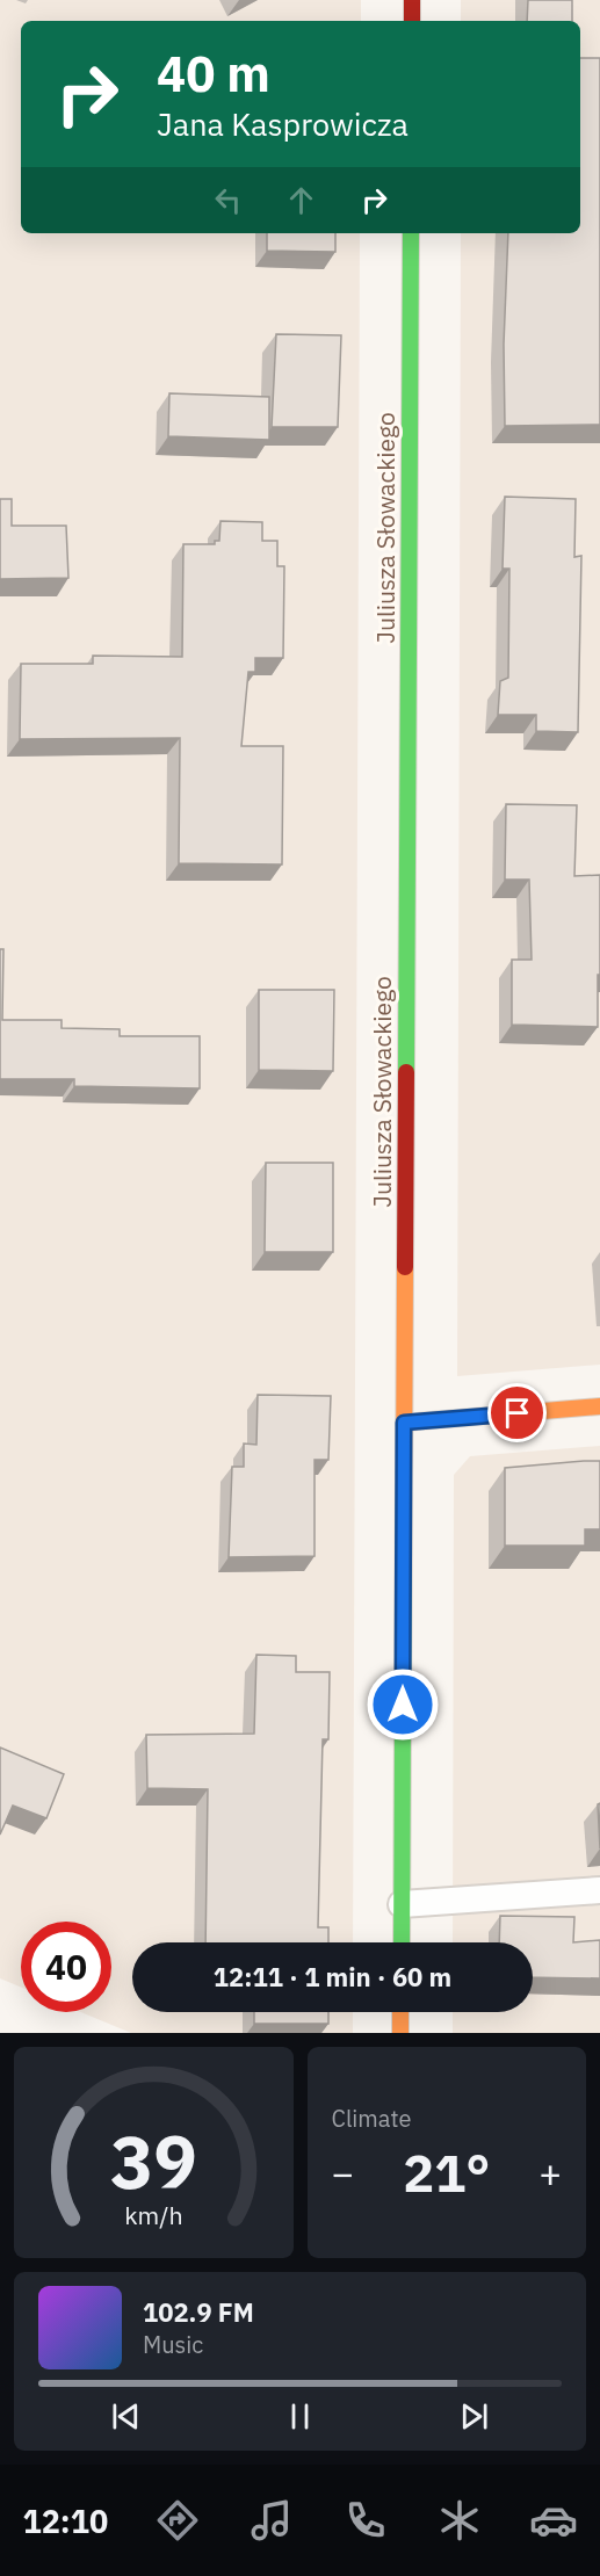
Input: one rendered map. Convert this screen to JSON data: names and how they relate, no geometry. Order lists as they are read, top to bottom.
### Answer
{
  "streets": {
    "street": ["Juliusza Słowackiego"]
  },
  "page": {
    "turn": ["40 m", "Jana Kasprowicza"],
    "limit": "40",
    "trip": "12:11 · 1 min · 60 m",
    "tile": "Climate",
    "heat": ["−", "21°", "+"],
    "song": ["102.9 FM", "Music"],
    "tabs": "12:10",
    "gauge": ["39", "km/h"]
  }
}
